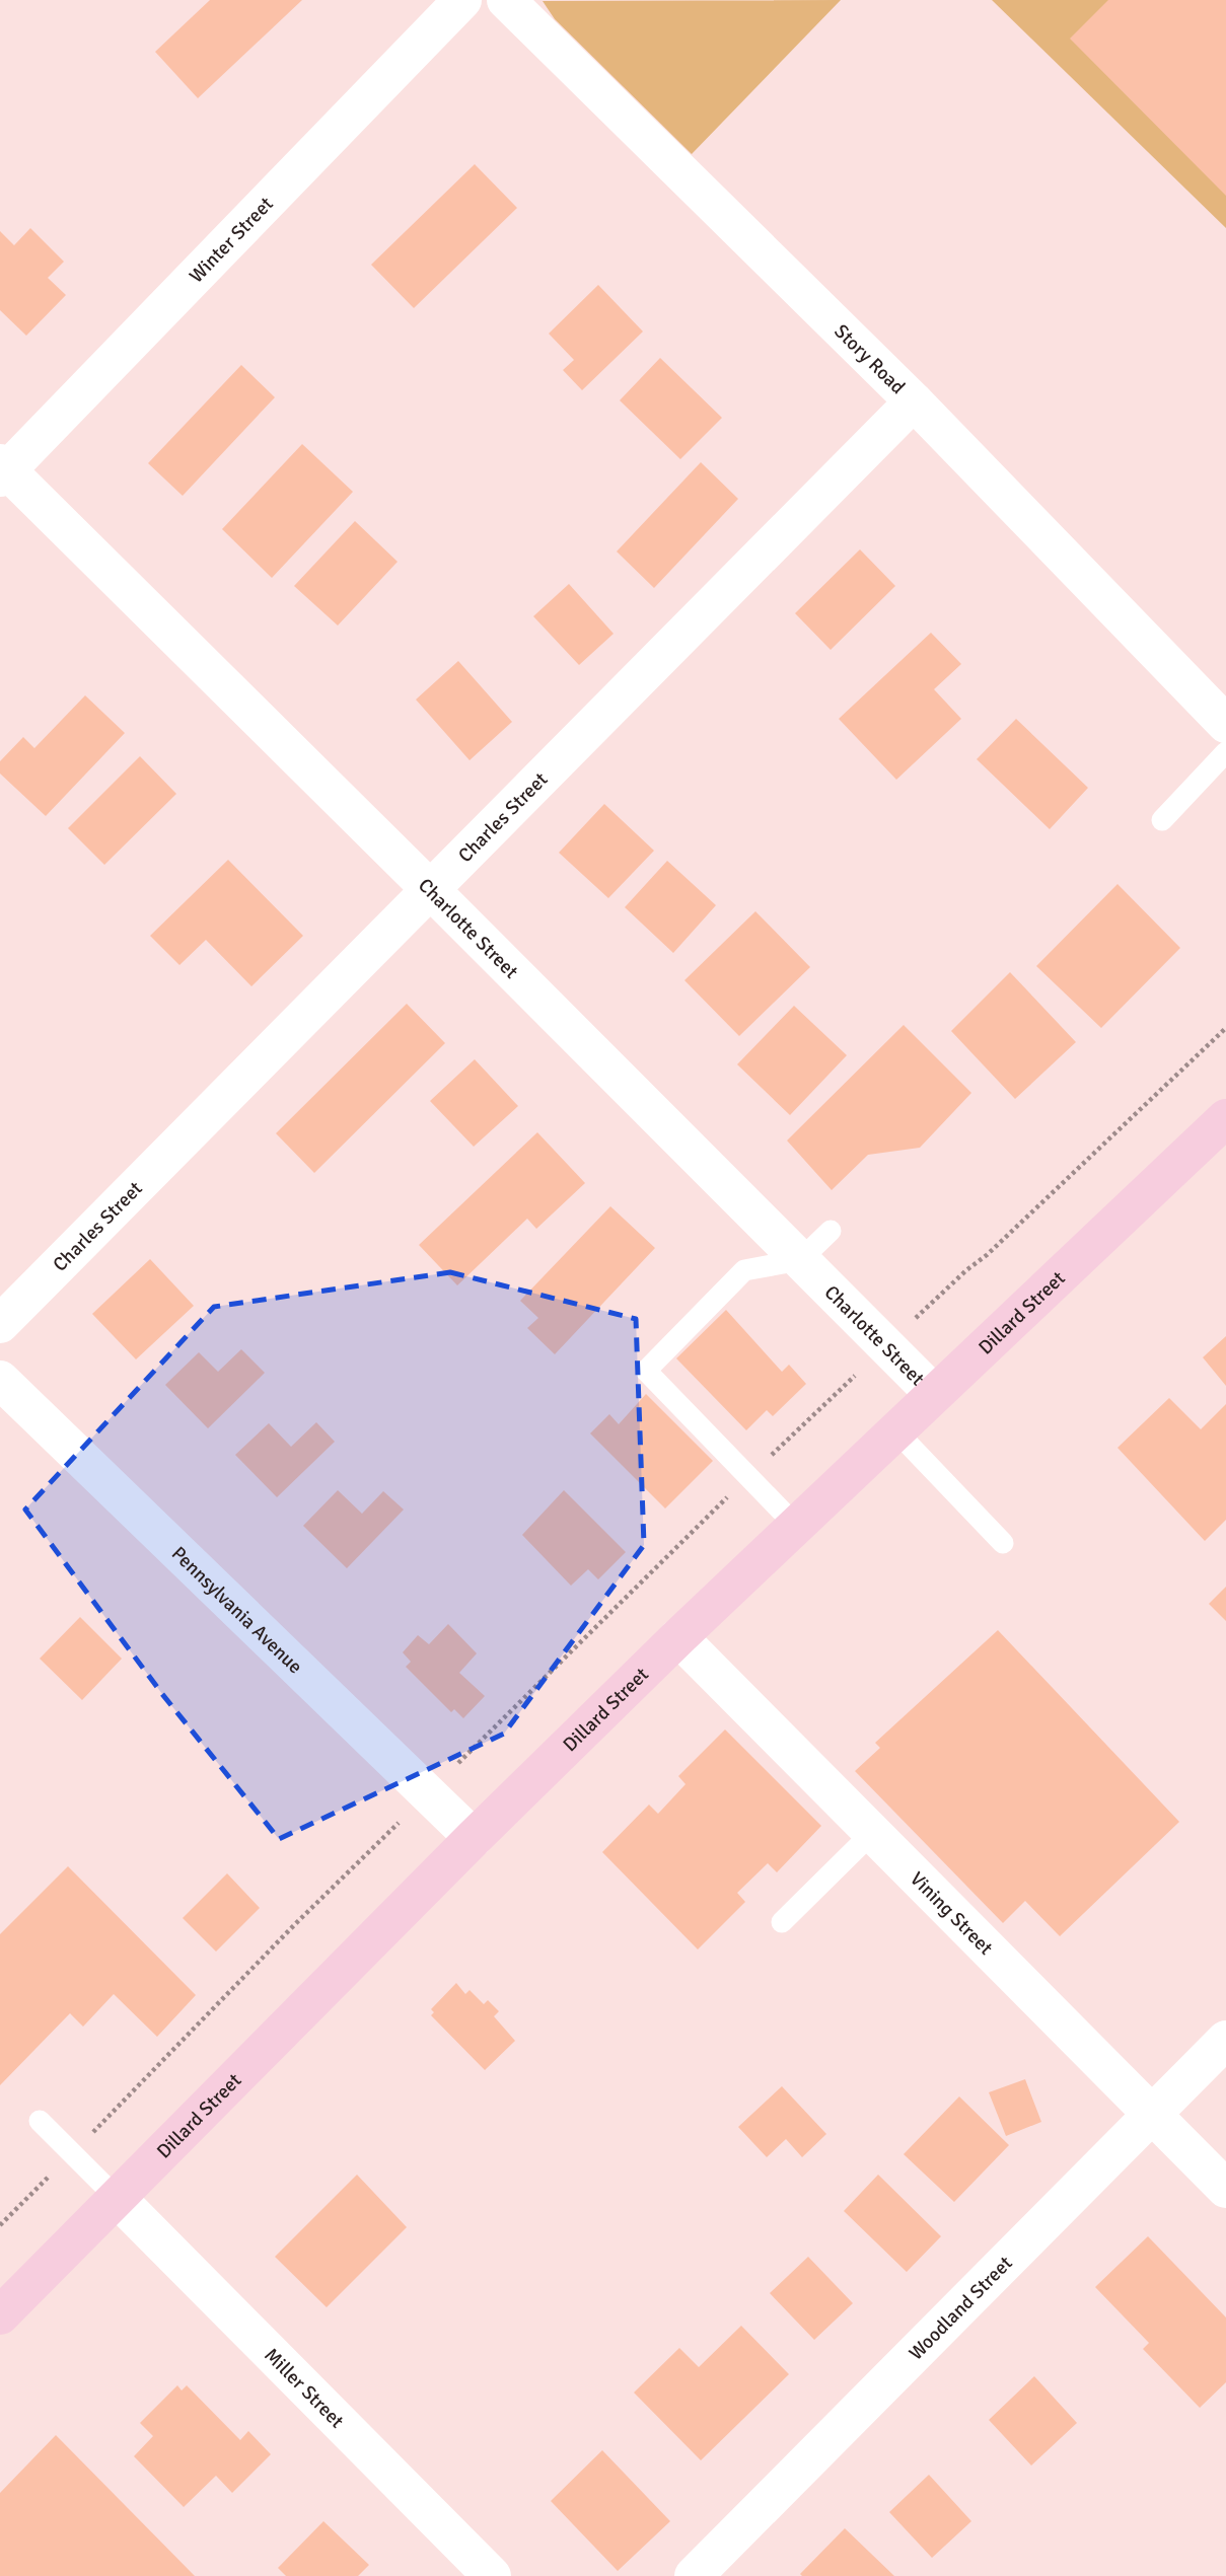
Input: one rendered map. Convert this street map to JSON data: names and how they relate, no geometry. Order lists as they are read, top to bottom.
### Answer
{
  "streets": {
    "main road": ["Dillard Street"],
    "street": [
      "Winter Street",
      "Story Road",
      "Charles Street",
      "Charlotte Street",
      "Pennsylvania Avenue",
      "Vining Street",
      "Woodland Street",
      "Miller Street"
    ]
  },
  "crossings": [
    ["Winter Street", "Charlotte Street"],
    ["Story Road", "Charles Street"],
    ["Charles Street", "Charlotte Street"],
    ["Charlotte Street", "Dillard Street"],
    ["Dillard Street", "Pennsylvania Avenue"],
    ["Dillard Street", "Vining Street"],
    ["Dillard Street", "Miller Street"],
    ["Vining Street", "Woodland Street"]
  ]
}
